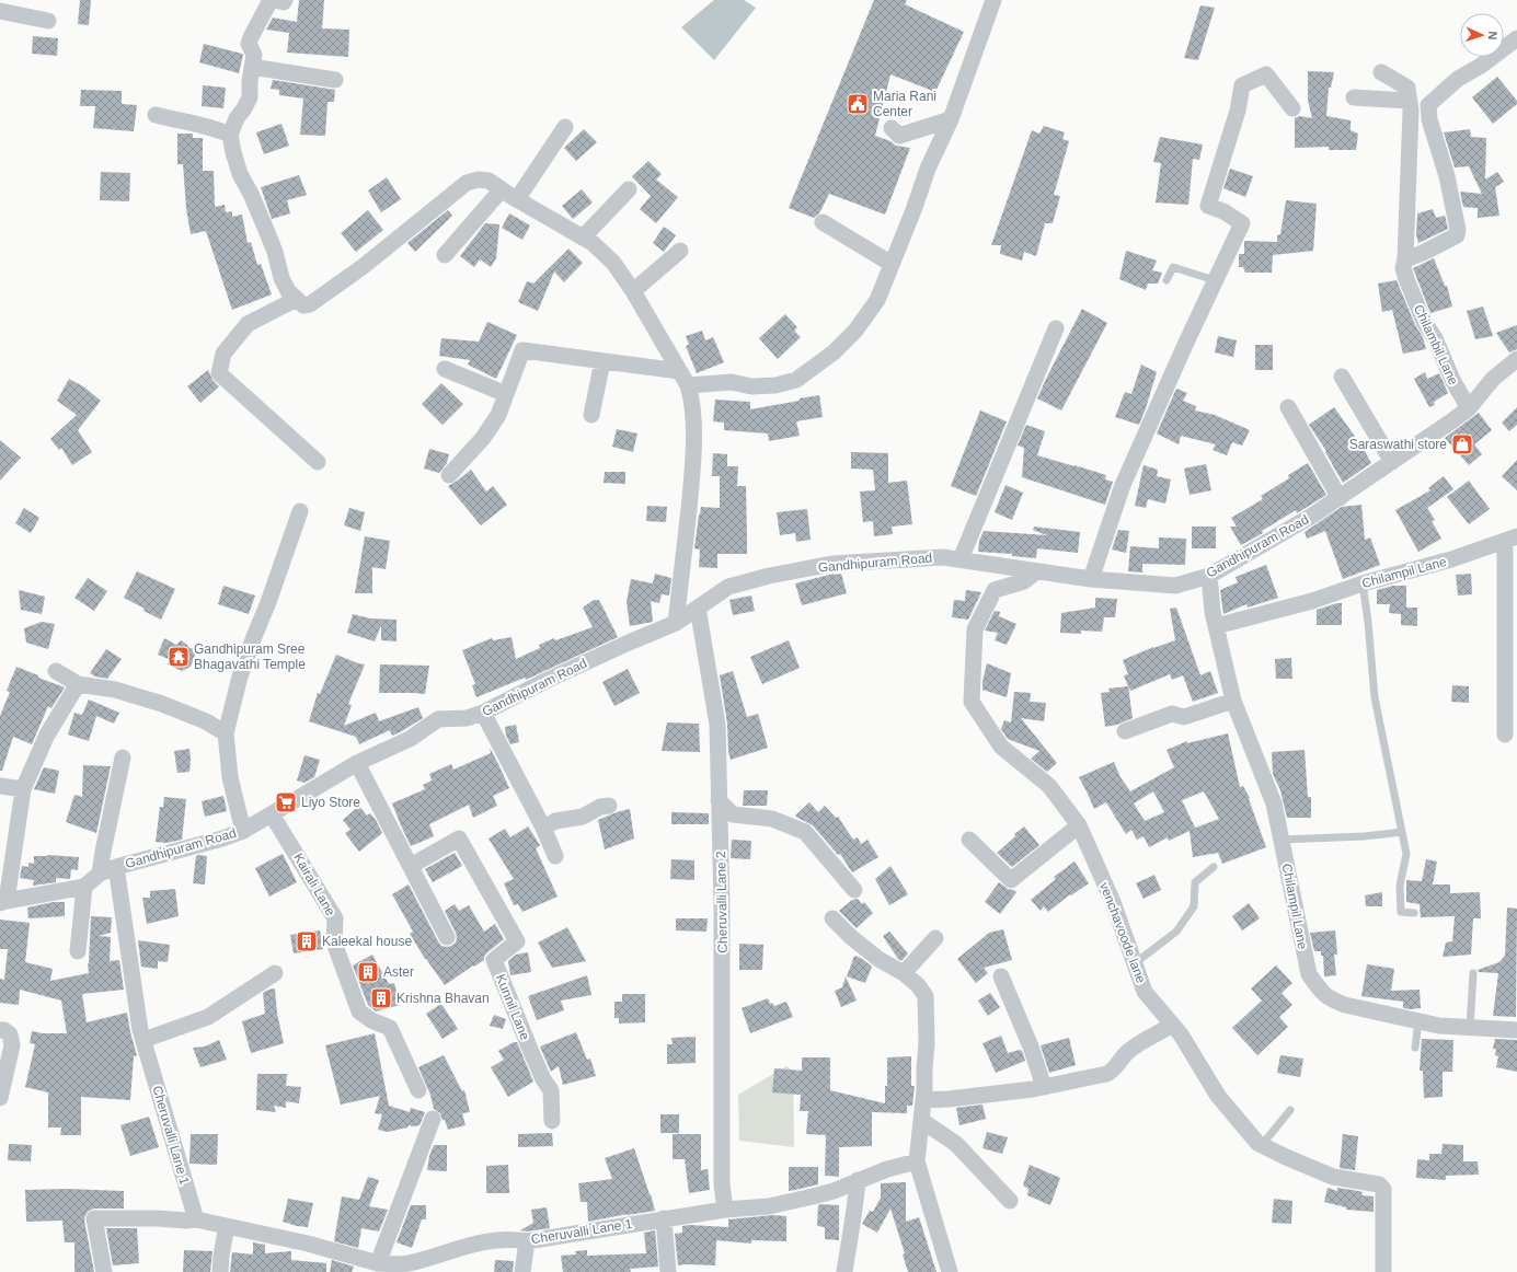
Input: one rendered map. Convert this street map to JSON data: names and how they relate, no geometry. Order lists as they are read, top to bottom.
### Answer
{
  "streets": {
    "street": [
      "Chilambil Lane",
      "Gandhipuram Road",
      "Chilampil Lane",
      "Kairali Lane",
      "Cheruvalli Lane 2",
      "venchavoode lane",
      "Kunnil Lane",
      "Cheruvalli Lane 1"
    ]
  },
  "crossings": [
    ["Chilambil Lane", "Gandhipuram Road"],
    ["Gandhipuram Road", "Chilampil Lane"],
    ["Gandhipuram Road", "Kairali Lane"],
    ["Gandhipuram Road", "Cheruvalli Lane 2"],
    ["Gandhipuram Road", "venchavoode lane"],
    ["Gandhipuram Road", "Cheruvalli Lane 1"],
    ["Cheruvalli Lane 2", "Cheruvalli Lane 1"]
  ],
  "places": {
    "public building": ["Maria Rani Center"],
    "shop": ["Saraswathi store"],
    "temple": ["Gandhipuram Sree Bhagavathi Temple"],
    "supermarket": ["Liyo Store"],
    "building": ["Kaleekal house", "Aster", "Krishna Bhavan"]
  },
  "north": "right"
}
